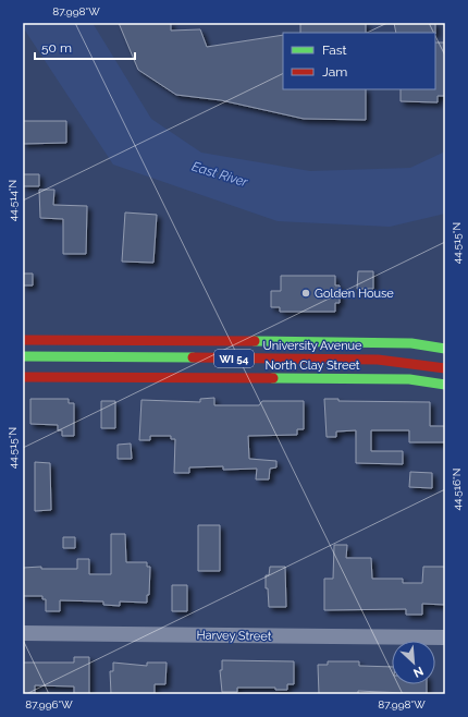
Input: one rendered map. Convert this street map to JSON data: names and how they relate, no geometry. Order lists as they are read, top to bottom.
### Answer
{
  "streets": {
    "main road": ["University Avenue", "WI 54", "North Clay Street"],
    "street": ["Harvey Street"]
  },
  "water": ["East River"],
  "places": ["Golden House"],
  "legend": ["Fast", "Jam"],
  "scale_bar": "50 m",
  "north": "bottom right",
  "coordinates": [
    "87.998°W",
    "44.514°N",
    "44.515°N",
    "44.516°N",
    "87.996°W"
  ]
}
